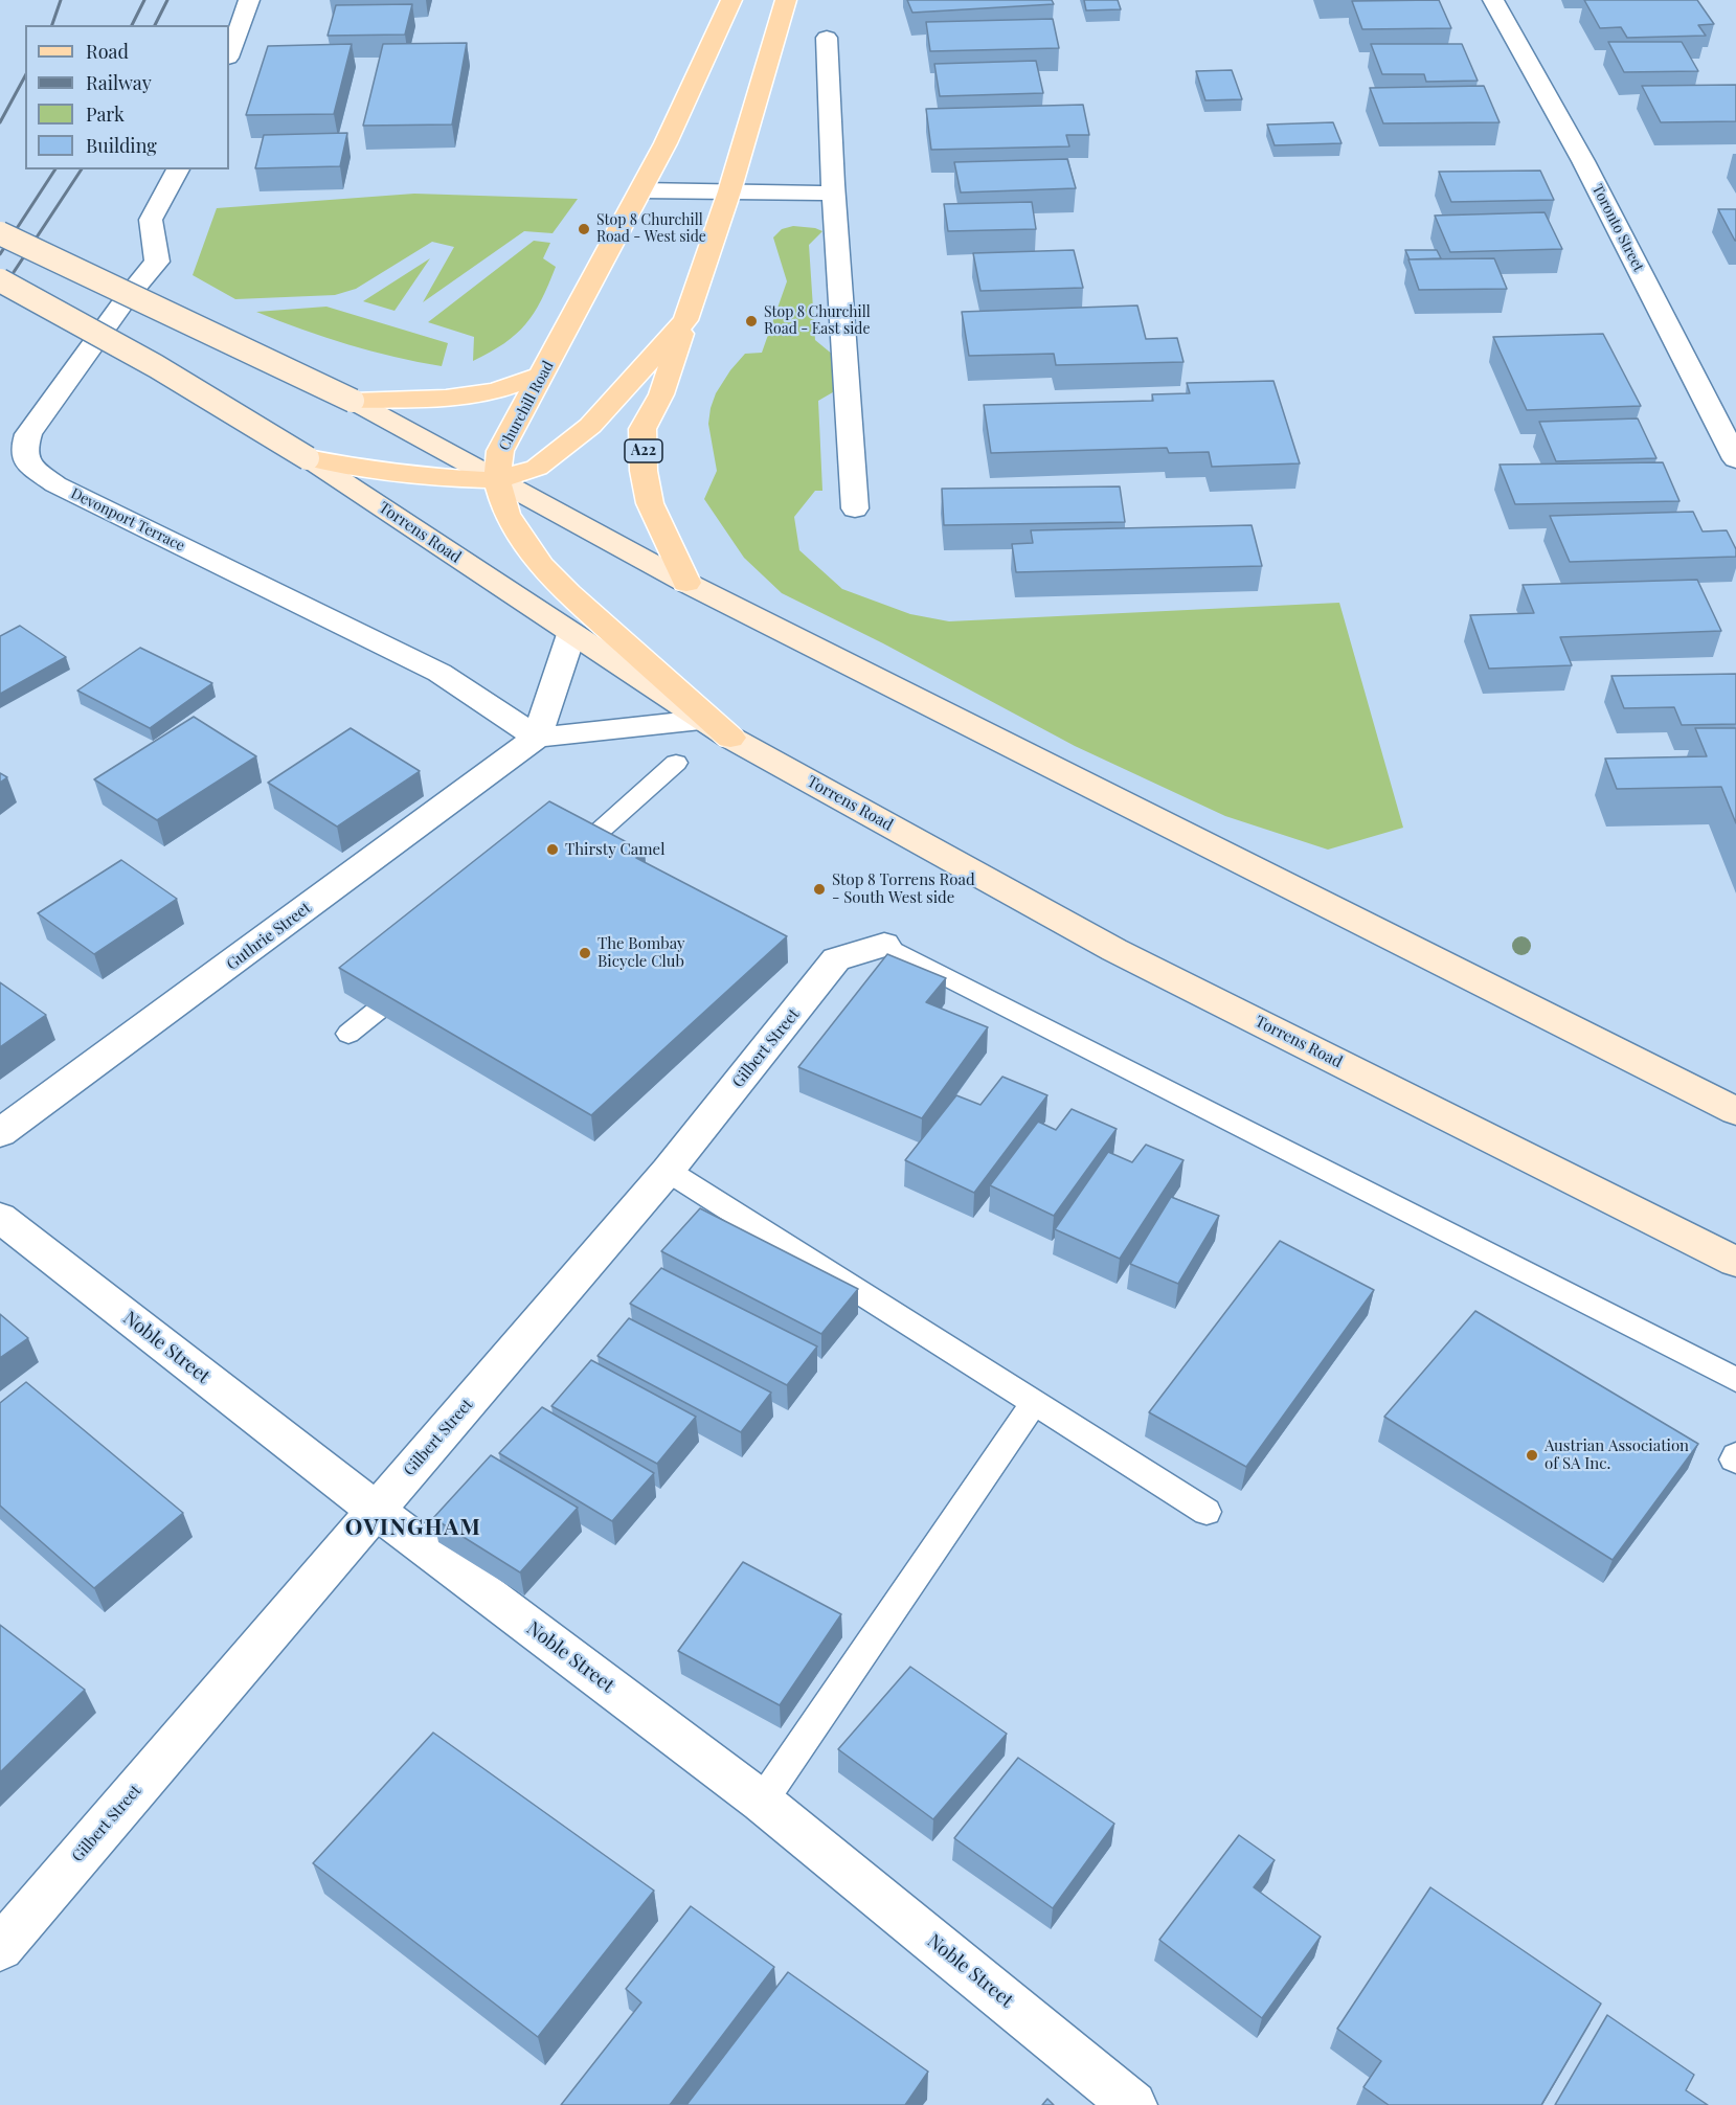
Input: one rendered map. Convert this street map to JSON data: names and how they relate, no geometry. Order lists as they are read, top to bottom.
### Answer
{
  "streets": {
    "main road": ["Churchill Road", "A22", "Torrens Road"],
    "street": [
      "Toronto Street",
      "Devonport Terrace",
      "Guthrie Street",
      "Gilbert Street",
      "Noble Street"
    ]
  },
  "crossings": [
    ["Churchill Road", "A22"],
    ["Devonport Terrace", "Guthrie Street"],
    ["Gilbert Street", "Noble Street"]
  ],
  "districts": ["OVINGHAM"],
  "places": [
    "Stop 8 Churchill Road - West side",
    "Stop 8 Churchill Road - East side",
    "Thirsty Camel",
    "Stop 8 Torrens Road - South West side",
    "The Bombay Bicycle Club",
    "Austrian Association of SA Inc."
  ],
  "legend": [
    "Road",
    "Railway",
    "Park",
    "Building"
  ]
}
